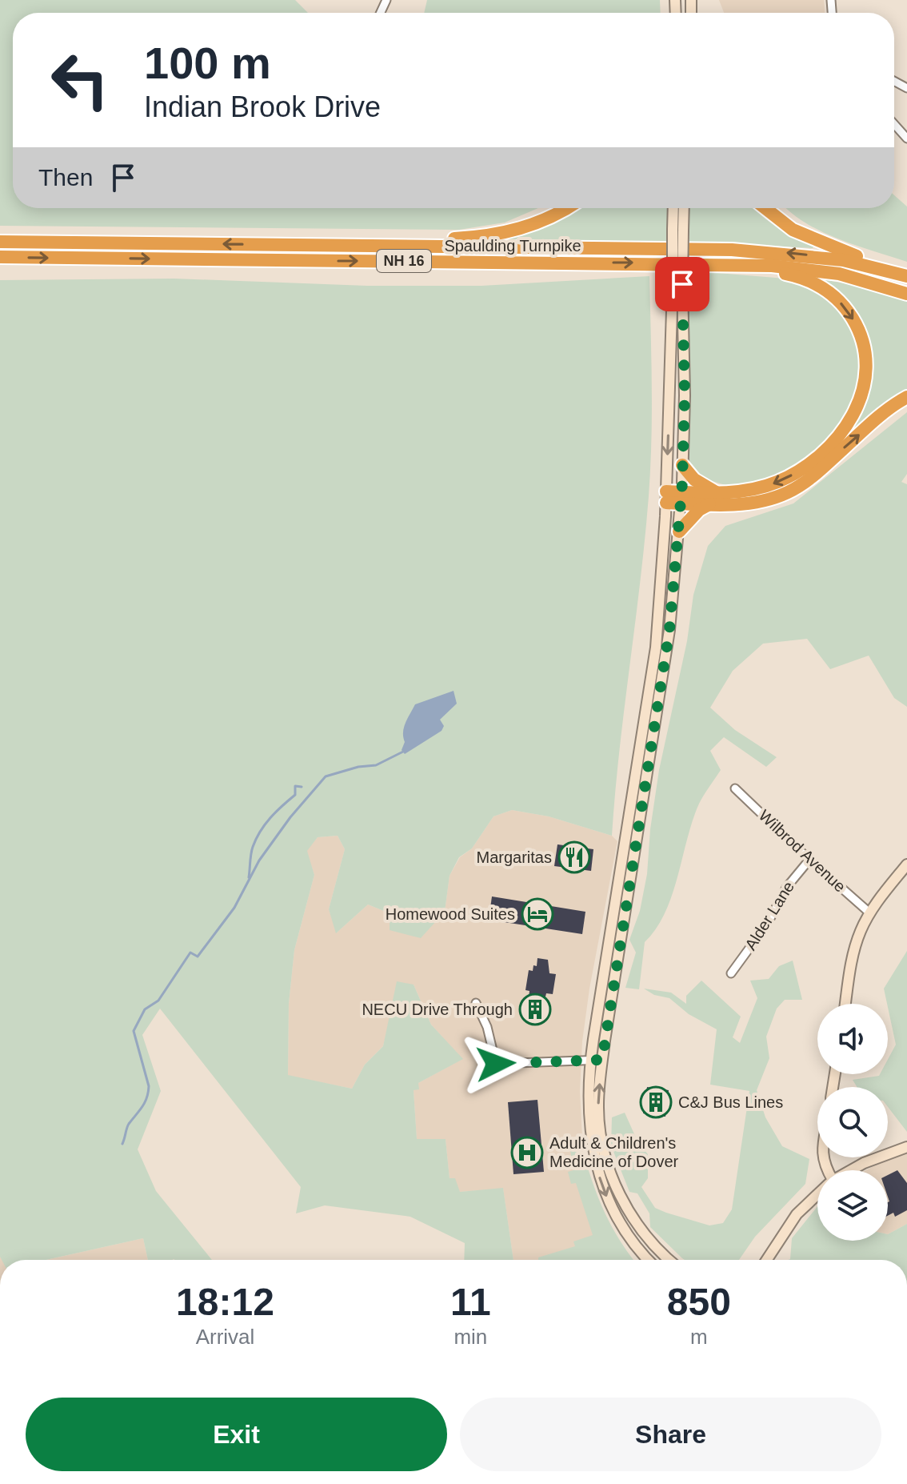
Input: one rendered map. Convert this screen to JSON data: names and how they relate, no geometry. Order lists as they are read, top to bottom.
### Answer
{
  "streets": {
    "highway": ["Spaulding Turnpike", "NH 16"],
    "street": ["Wilbrod Avenue", "Alder Lane"]
  },
  "crossings": [
    ["Wilbrod Avenue", "Alder Lane"]
  ],
  "places": {
    "restaurant": ["Margaritas"],
    "hotel": ["Homewood Suites"],
    "building": ["NECU Drive Through", "C&J Bus Lines"],
    "hospital": ["Adult & Children's Medicine of Dover"]
  },
  "page": {
    "turn": ["100 m", "Indian Brook Drive"],
    "then": "Then",
    "eta": [
      "18:12",
      "Arrival",
      "11",
      "min",
      "850",
      "m"
    ],
    "buttons": ["Exit", "Share"]
  }
}
